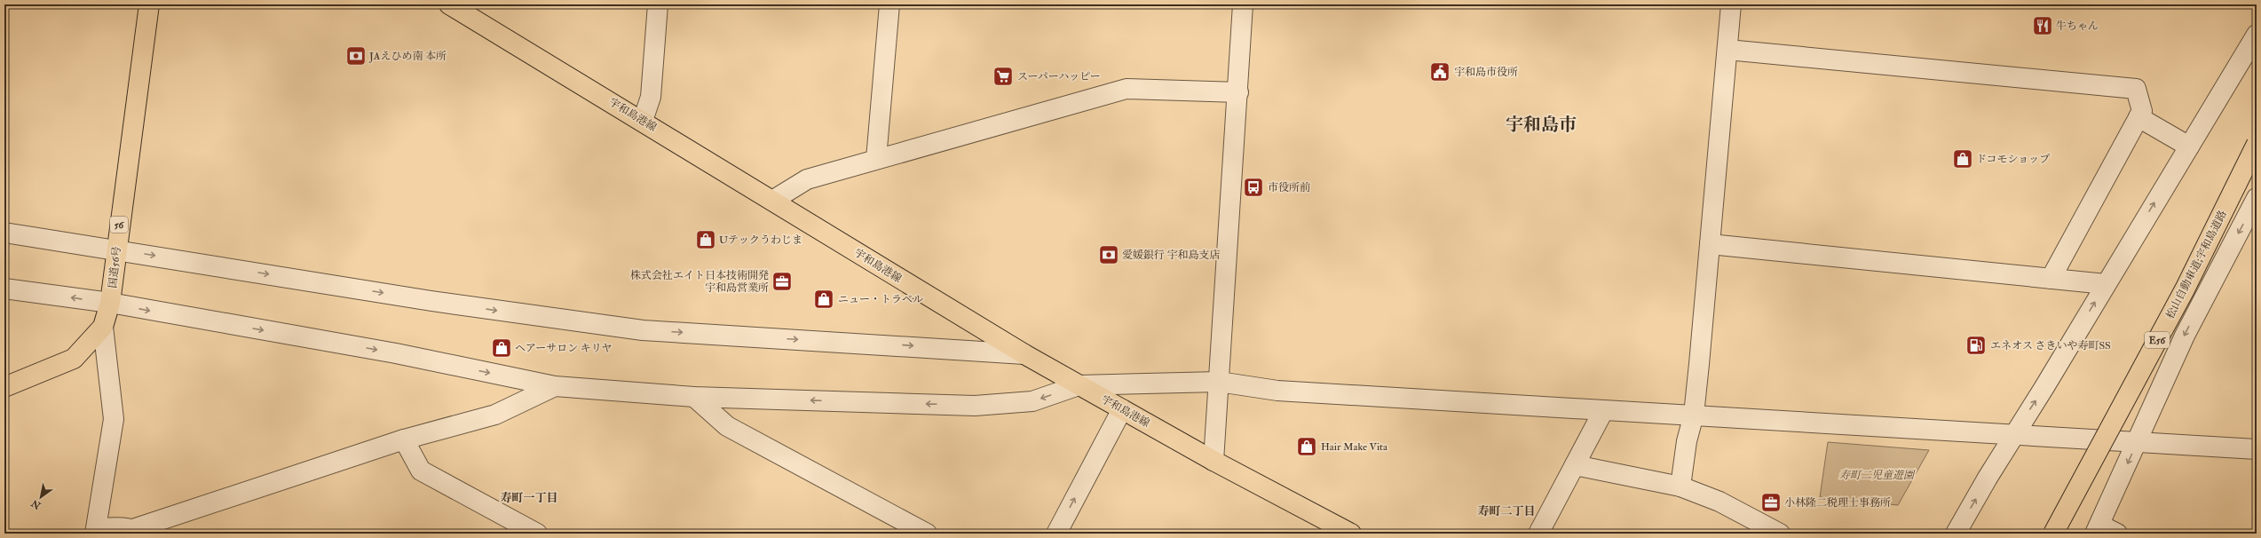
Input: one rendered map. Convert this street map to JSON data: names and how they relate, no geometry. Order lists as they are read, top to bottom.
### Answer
{
  "streets": {
    "main road": [
      "宇和島港線",
      "56",
      "松山自動車道;宇和島道路",
      "国道56号",
      "E56"
    ]
  },
  "districts": ["宇和島市", "寿町一丁目", "寿町二丁目"],
  "parks": ["寿町二児童遊園"],
  "places": {
    "restaurant": ["牛ちゃん"],
    "bank": ["JAえひめ南 本所", "愛媛銀行 宇和島支店"],
    "public building": ["宇和島市役所"],
    "supermarket": ["スーパーハッピー"],
    "shop": [
      "ドコモショップ",
      "Uテックうわじま",
      "ニュー・トラベル",
      "ヘアーサロン キリヤ",
      "Hair Make Vita"
    ],
    "bus stop": ["市役所前"],
    "office": ["株式会社エイト日本技術開発 宇和島営業所", "小林隆二税理士事務所"],
    "fuel station": ["エネオス さきいや寿町SS"]
  },
  "north": "bottom left"
}
